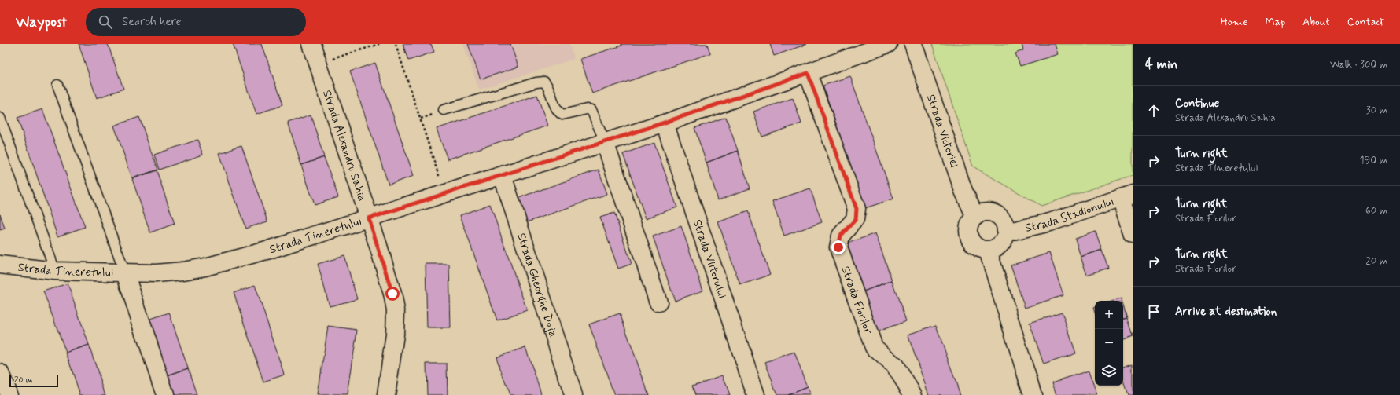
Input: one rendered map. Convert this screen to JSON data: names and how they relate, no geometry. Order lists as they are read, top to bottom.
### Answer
{
  "streets": {
    "street": [
      "Strada Victoriei",
      "Strada Alexandru Sahia",
      "Strada Stadionului",
      "Strada Tineretului",
      "Strada Viitorului",
      "Strada Gheorghe Doja",
      "Strada Florilor"
    ]
  },
  "crossings": [
    ["Strada Victoriei", "Strada Stadionului"],
    ["Strada Alexandru Sahia", "Strada Tineretului"],
    ["Strada Tineretului", "Strada Viitorului"],
    ["Strada Tineretului", "Strada Gheorghe Doja"],
    ["Strada Tineretului", "Strada Florilor"]
  ],
  "scale_bar": "20 m",
  "page": {
    "header": "Waypost",
    "search": "Search here",
    "nav": [
      "Home",
      "Map",
      "About",
      "Contact"
    ],
    "heading": ["4 min", "Walk · 300 m"],
    "list": [
      ["Continue", "Strada Alexandru Sahia", "30 m"],
      ["Turn right", "Strada Tineretului", "190 m"],
      ["Turn right", "Strada Florilor", "60 m"],
      ["Turn right", "Strada Florilor", "20 m"],
      "Arrive at destination"
    ],
    "map_buttons": ["+", "−"],
    "scale": "20 m"
  }
}
